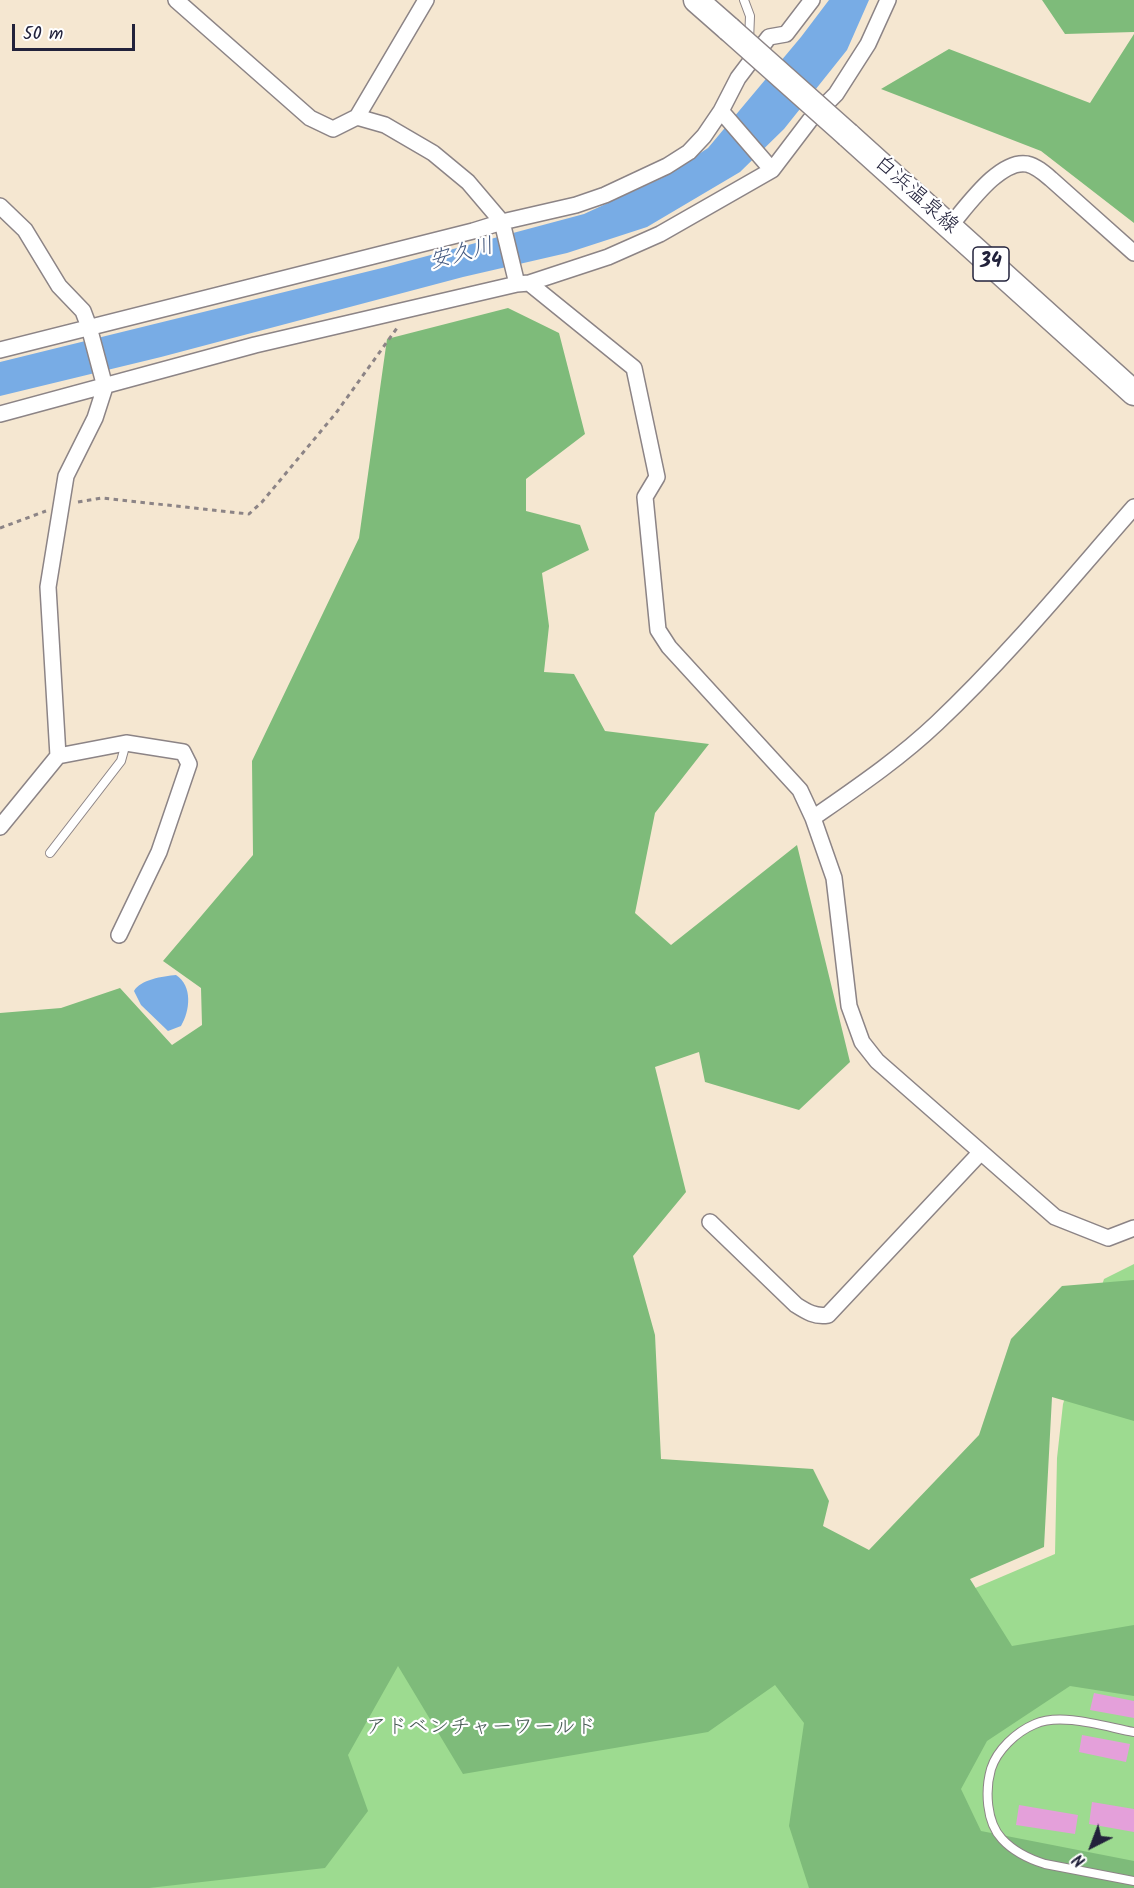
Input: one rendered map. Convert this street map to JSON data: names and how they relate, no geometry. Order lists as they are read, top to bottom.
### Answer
{
  "streets": {
    "main road": ["白浜温泉線", "34"]
  },
  "water": ["安久川"],
  "parks": ["アドベンチャーワールド"],
  "scale_bar": "50 m",
  "north": "bottom left"
}
